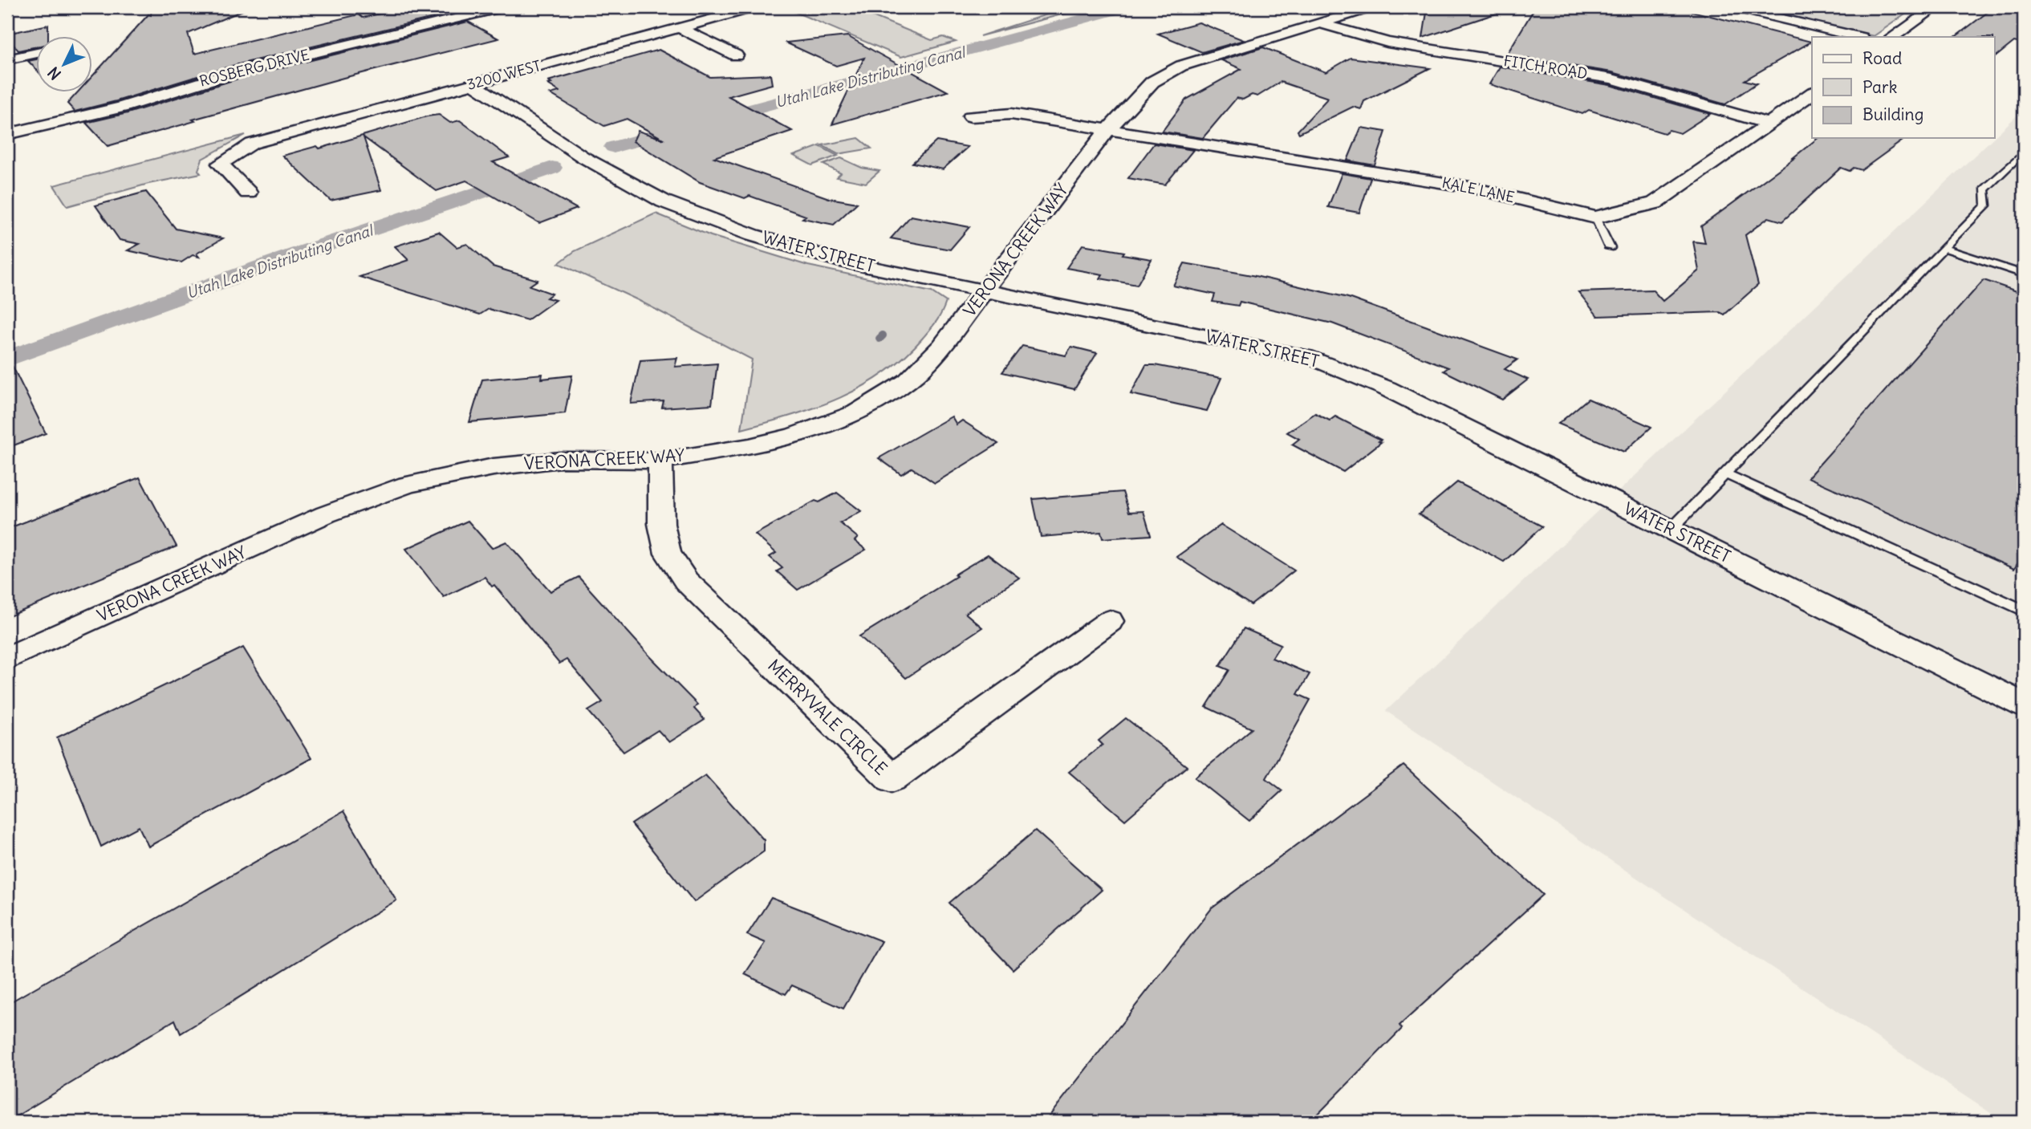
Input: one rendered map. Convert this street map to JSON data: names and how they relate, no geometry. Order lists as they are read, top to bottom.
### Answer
{
  "streets": {
    "street": [
      "FITCH ROAD",
      "ROSBERG DRIVE",
      "3200 WEST",
      "KALE LANE",
      "VERONA CREEK WAY",
      "WATER STREET",
      "MERRYVALE CIRCLE"
    ]
  },
  "crossings": [
    ["FITCH ROAD", "KALE LANE"],
    ["FITCH ROAD", "VERONA CREEK WAY"],
    ["3200 WEST", "WATER STREET"],
    ["KALE LANE", "VERONA CREEK WAY"],
    ["VERONA CREEK WAY", "WATER STREET"],
    ["VERONA CREEK WAY", "MERRYVALE CIRCLE"]
  ],
  "water": ["Utah Lake Distributing Canal"],
  "legend": ["Road", "Park", "Building"],
  "north": "bottom left"
}
